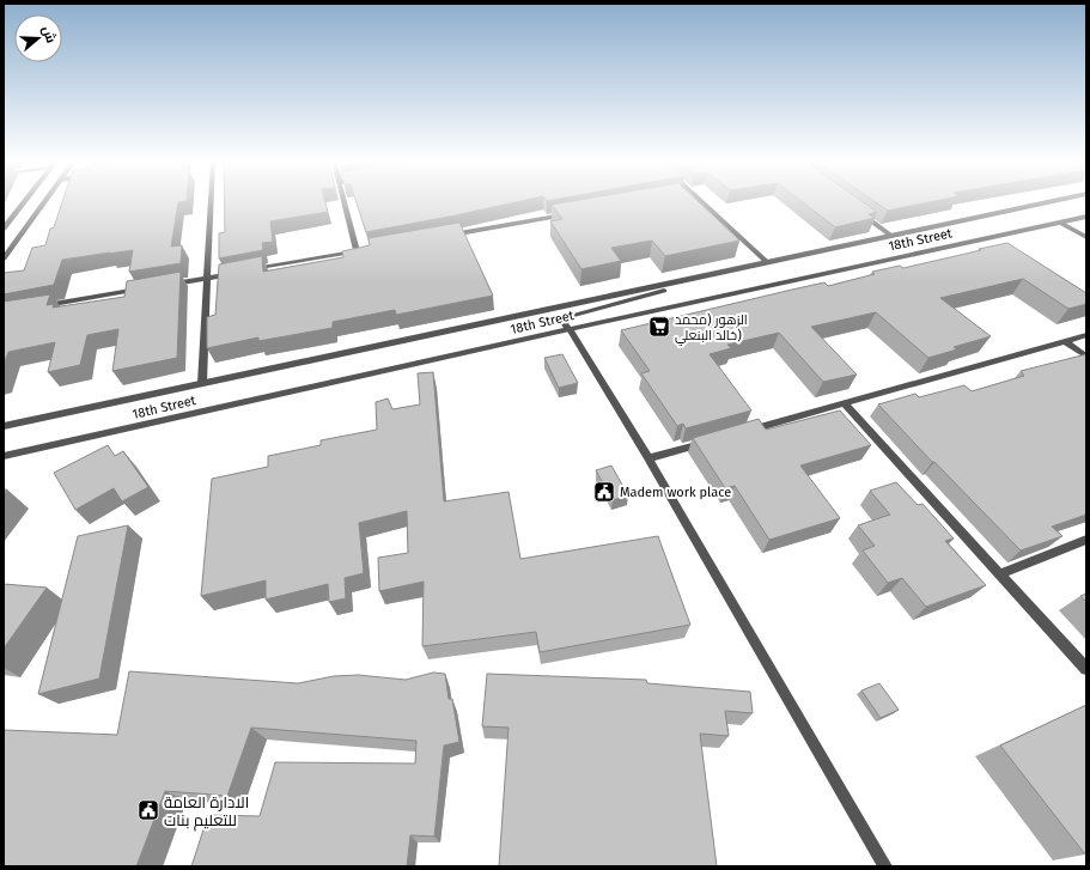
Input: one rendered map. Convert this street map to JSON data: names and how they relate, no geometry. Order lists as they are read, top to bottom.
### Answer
{
  "streets": {
    "street": ["18th Street"]
  },
  "places": {
    "supermarket": ["الزهور (محمد خالد البنعلي)"],
    "public building": ["Madem work place", "الادارة العامة للتعليم بنات"]
  },
  "north": "right"
}
